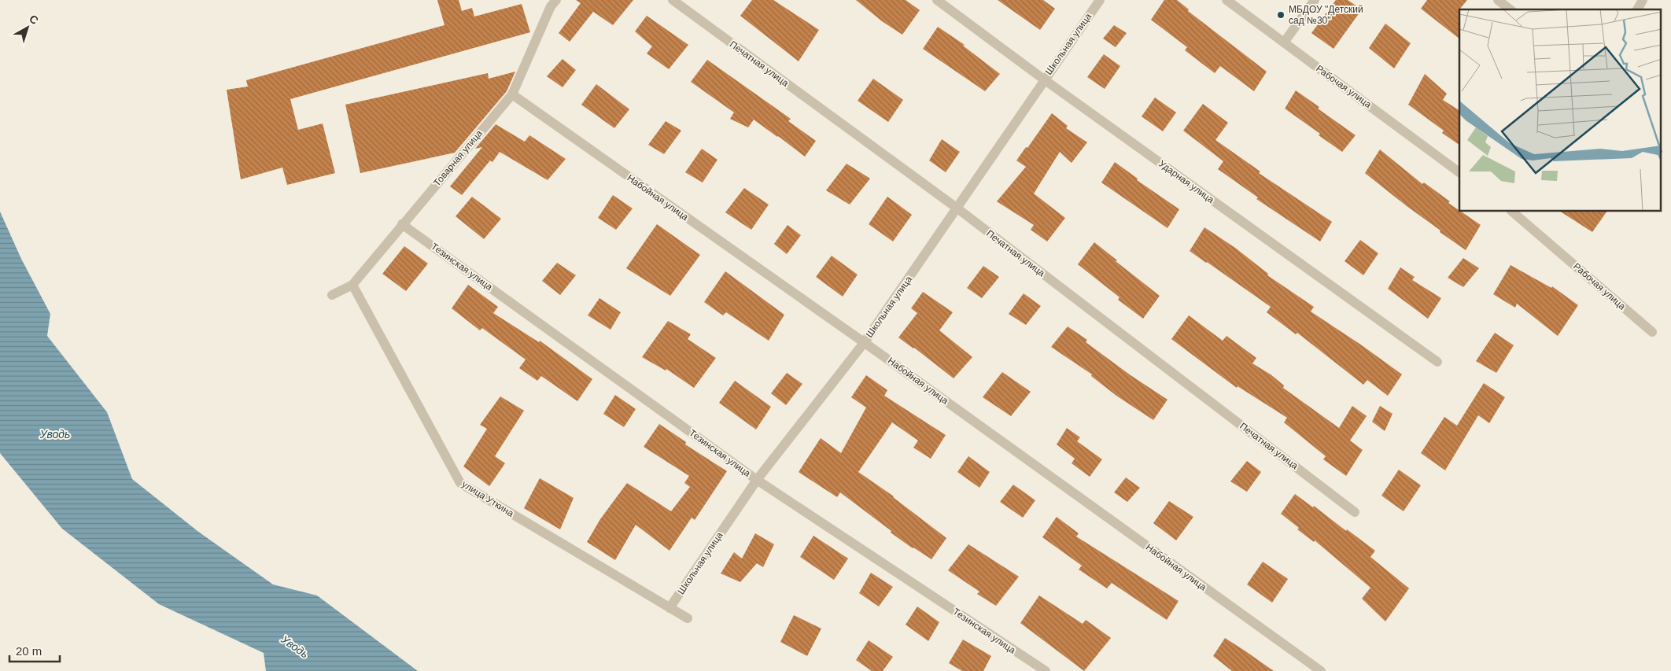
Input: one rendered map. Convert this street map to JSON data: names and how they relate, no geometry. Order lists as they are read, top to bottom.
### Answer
{
  "streets": {
    "street": [
      "Школьная улица",
      "Печатная улица",
      "Рабочая улица",
      "Товарная улица",
      "Ударная улица",
      "Набойная улица",
      "Тезинская улица",
      "улица Уткина"
    ]
  },
  "crossings": [
    ["Школьная улица", "Печатная улица"],
    ["Школьная улица", "Ударная улица"],
    ["Школьная улица", "Набойная улица"],
    ["Школьная улица", "Тезинская улица"],
    ["Школьная улица", "улица Уткина"],
    ["Товарная улица", "Набойная улица"],
    ["Товарная улица", "Тезинская улица"],
    ["Товарная улица", "улица Уткина"]
  ],
  "water": ["Уводь"],
  "places": ["МБДОУ \"Детский сад №30\""],
  "scale_bar": "20 m",
  "north": "top right"
}
